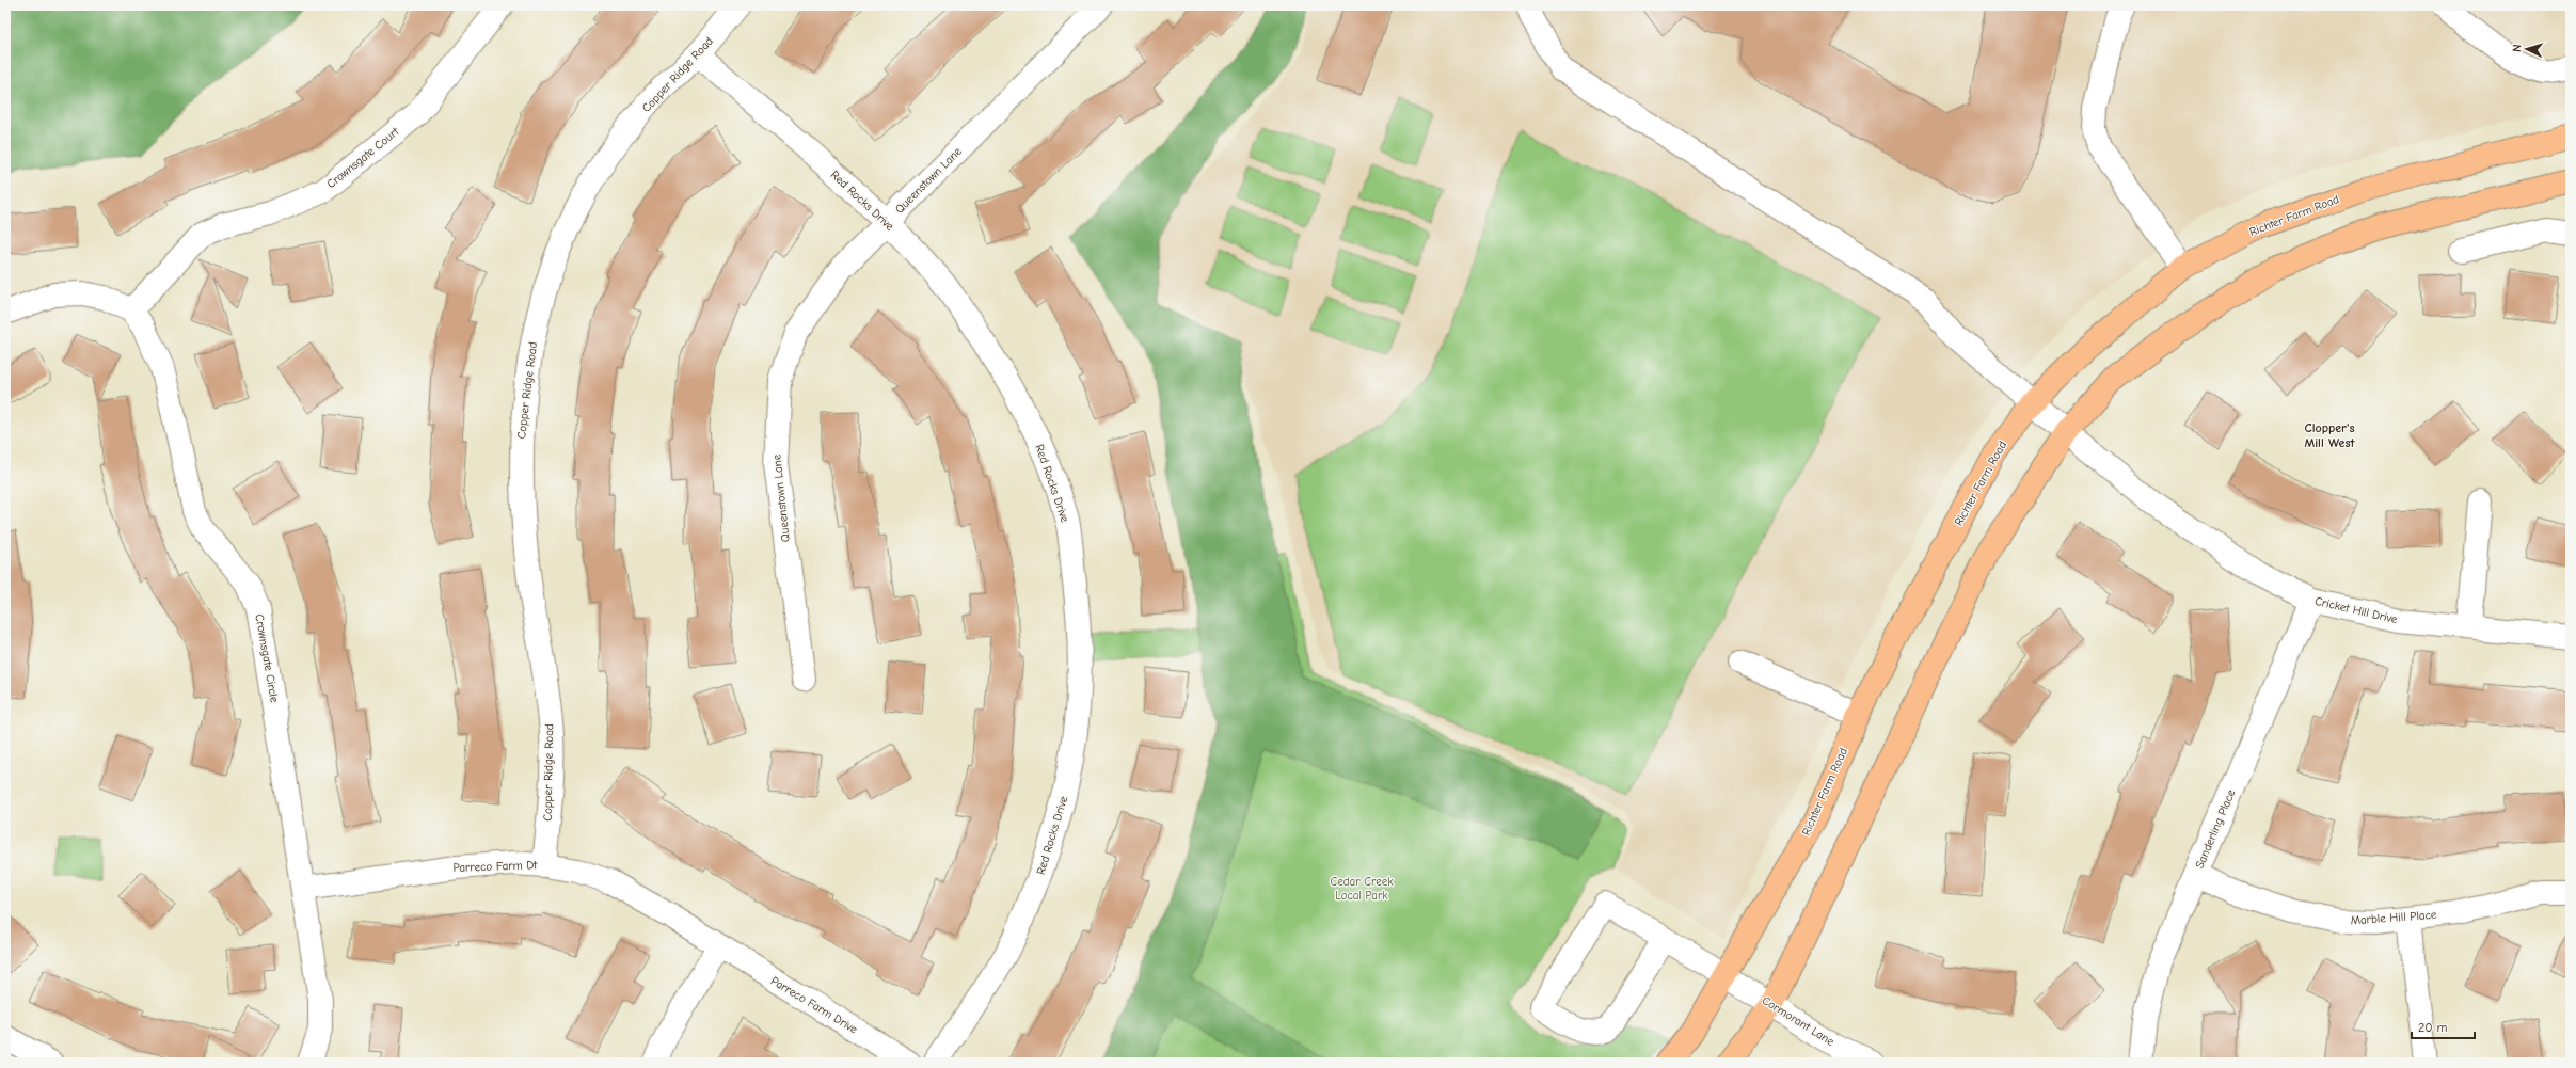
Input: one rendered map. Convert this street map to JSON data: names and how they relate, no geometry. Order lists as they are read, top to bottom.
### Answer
{
  "streets": {
    "main road": ["Richter Farm Road"],
    "street": [
      "Copper Ridge Road",
      "Crownsgate Court",
      "Queenstown Lane",
      "Red Rocks Drive",
      "Cricket Hill Drive",
      "Crownsgate Circle",
      "Sanderling Place",
      "Parreco Farm Dt",
      "Marble Hill Place",
      "Parreco Farm Drive",
      "Cormorant Lane"
    ]
  },
  "crossings": [
    ["Copper Ridge Road", "Red Rocks Drive"],
    ["Copper Ridge Road", "Parreco Farm Dt"],
    ["Crownsgate Court", "Crownsgate Circle"],
    ["Queenstown Lane", "Red Rocks Drive"],
    ["Richter Farm Road", "Cricket Hill Drive"],
    ["Richter Farm Road", "Cormorant Lane"],
    ["Cricket Hill Drive", "Sanderling Place"],
    ["Crownsgate Circle", "Parreco Farm Dt"],
    ["Sanderling Place", "Marble Hill Place"],
    ["Parreco Farm Dt", "Parreco Farm Drive"]
  ],
  "districts": ["Clopper's Mill West"],
  "parks": ["Cedar Creek Local Park"],
  "scale_bar": "20 m",
  "north": "left"
}
